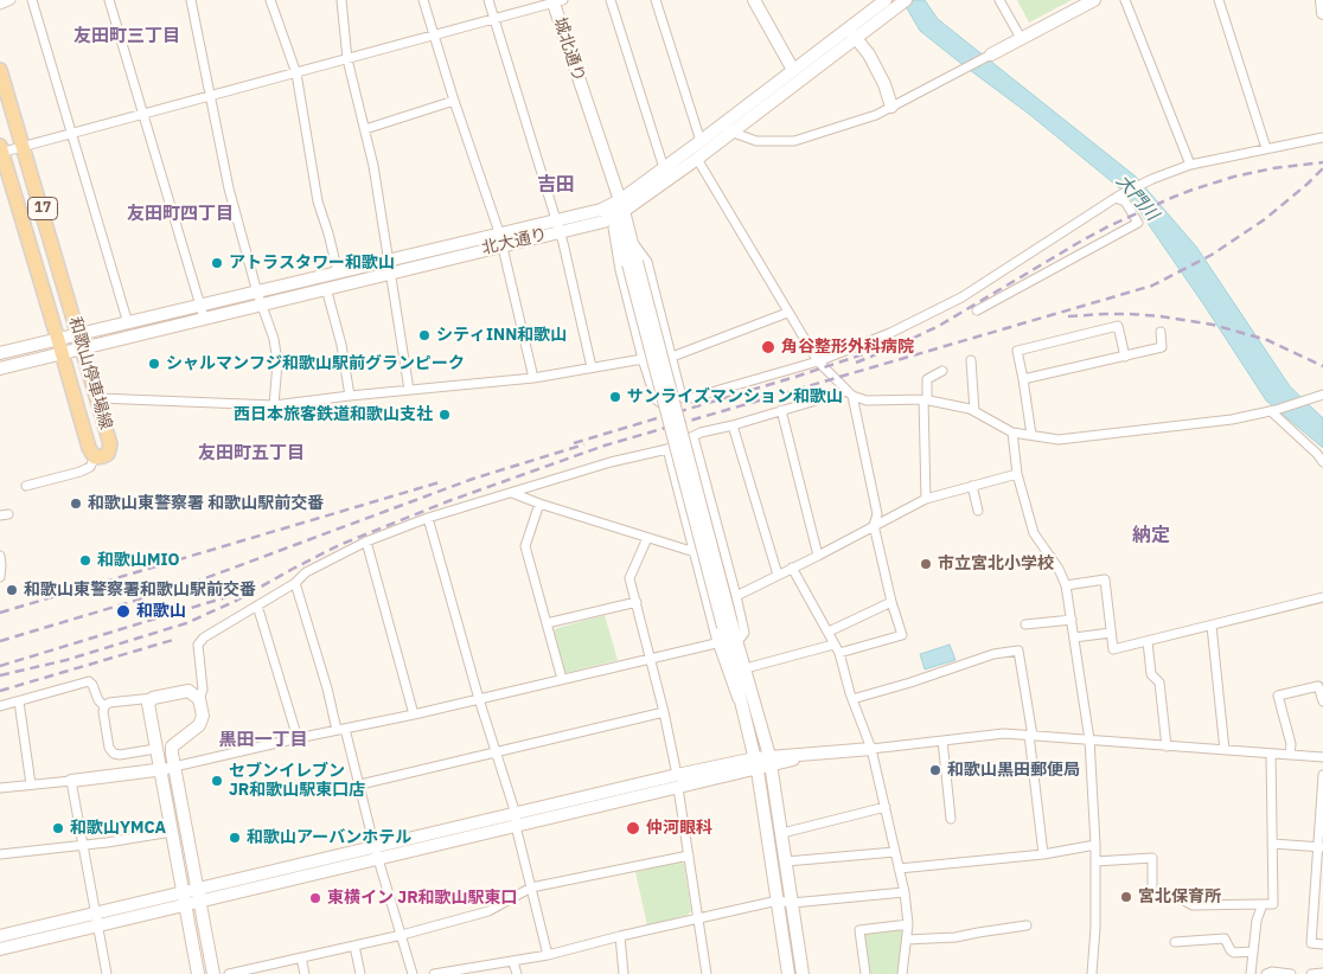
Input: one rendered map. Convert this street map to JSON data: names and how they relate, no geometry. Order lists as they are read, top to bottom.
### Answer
{
  "streets": {
    "main road": ["17", "和歌山停車場線"],
    "street": ["城北通り", "北大通り"]
  },
  "crossings": [
    ["城北通り", "北大通り"],
    ["北大通り", "和歌山停車場線"]
  ],
  "districts": [
    "友田町三丁目",
    "吉田",
    "友田町四丁目",
    "友田町五丁目",
    "納定",
    "黒田一丁目"
  ],
  "water": ["大門川"],
  "places": [
    "アトラスタワー和歌山",
    "シティINN和歌山",
    "角谷整形外科病院",
    "シャルマンフジ和歌山駅前グランピーク",
    "サンライズマンション和歌山",
    "西日本旅客鉄道和歌山支社",
    "和歌山東警察署 和歌山駅前交番",
    "和歌山MIO",
    "市立宮北小学校",
    "和歌山東警察署和歌山駅前交番",
    "和歌山",
    "和歌山黒田郵便局",
    "セブンイレブン JR和歌山駅東口店",
    "和歌山YMCA",
    "仲河眼科",
    "和歌山アーバンホテル",
    "宮北保育所",
    "東横イン JR和歌山駅東口"
  ]
}
